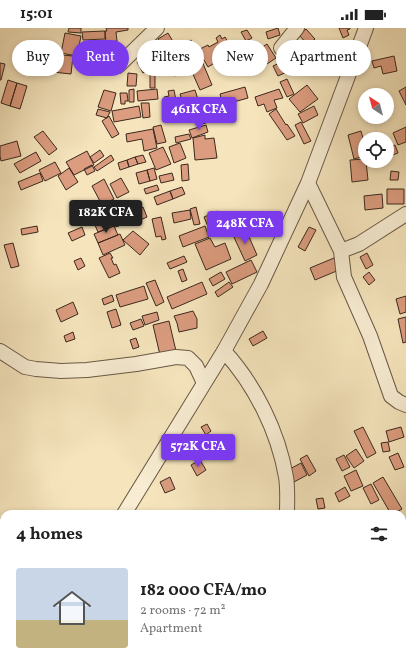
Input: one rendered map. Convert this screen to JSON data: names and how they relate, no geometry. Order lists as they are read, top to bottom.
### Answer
{
  "north": "top left",
  "page": {
    "status": "15:01",
    "chip": [
      "Buy",
      "Rent",
      "Filters",
      "New",
      "Apartment"
    ],
    "price": [
      "461K CFA",
      "182K CFA",
      "248K CFA",
      "572K CFA"
    ],
    "heading": "4 homes",
    "list": [
      {
        "name": "182 000 CFA/mo",
        "note": "2 rooms · 72 m² · Apartment"
      }
    ]
  }
}
